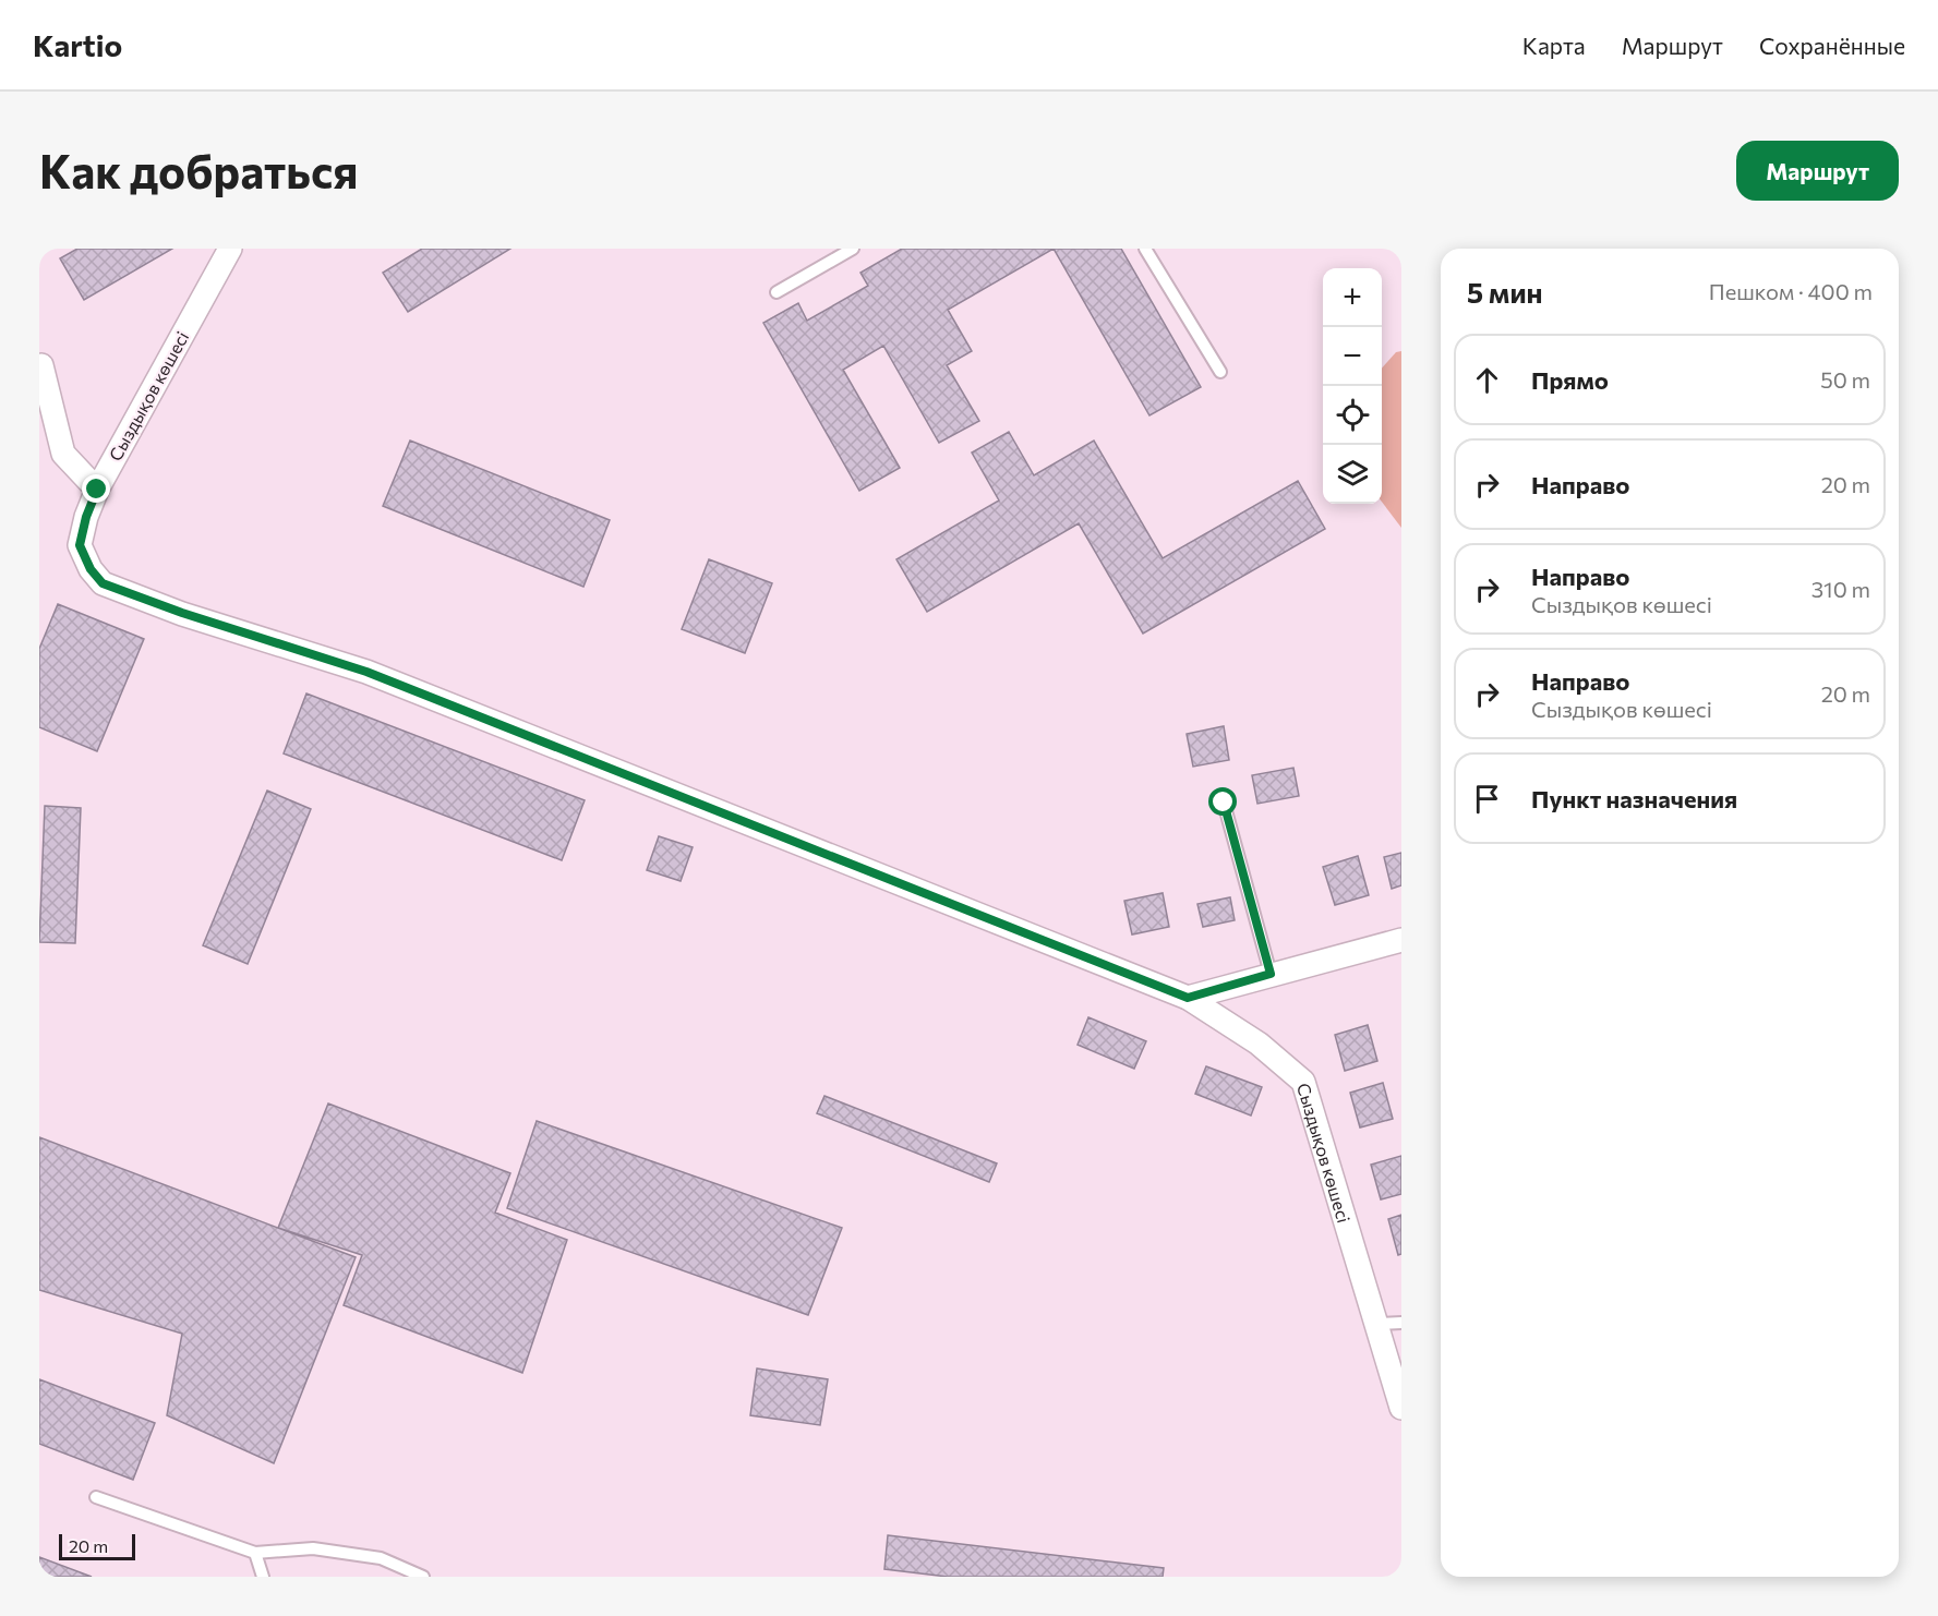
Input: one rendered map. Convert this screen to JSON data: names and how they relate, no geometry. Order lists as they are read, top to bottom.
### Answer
{
  "streets": {
    "street": ["Сыздықов көшесі"]
  },
  "scale_bar": "20 m",
  "page": {
    "header": "Kartio",
    "nav": ["Карта", "Маршрут", "Сохранённые"],
    "buttons": "Маршрут",
    "title": "Как добраться",
    "heading": ["5 мин", "Пешком · 400 m"],
    "map_buttons": ["+", "−"],
    "list": [
      ["Прямо", "50 m"],
      ["Направо", "20 m"],
      ["Направо", "Сыздықов көшесі", "310 m"],
      ["Направо", "Сыздықов көшесі", "20 m"],
      "Пункт назначения"
    ],
    "scale": "20 m"
  }
}
